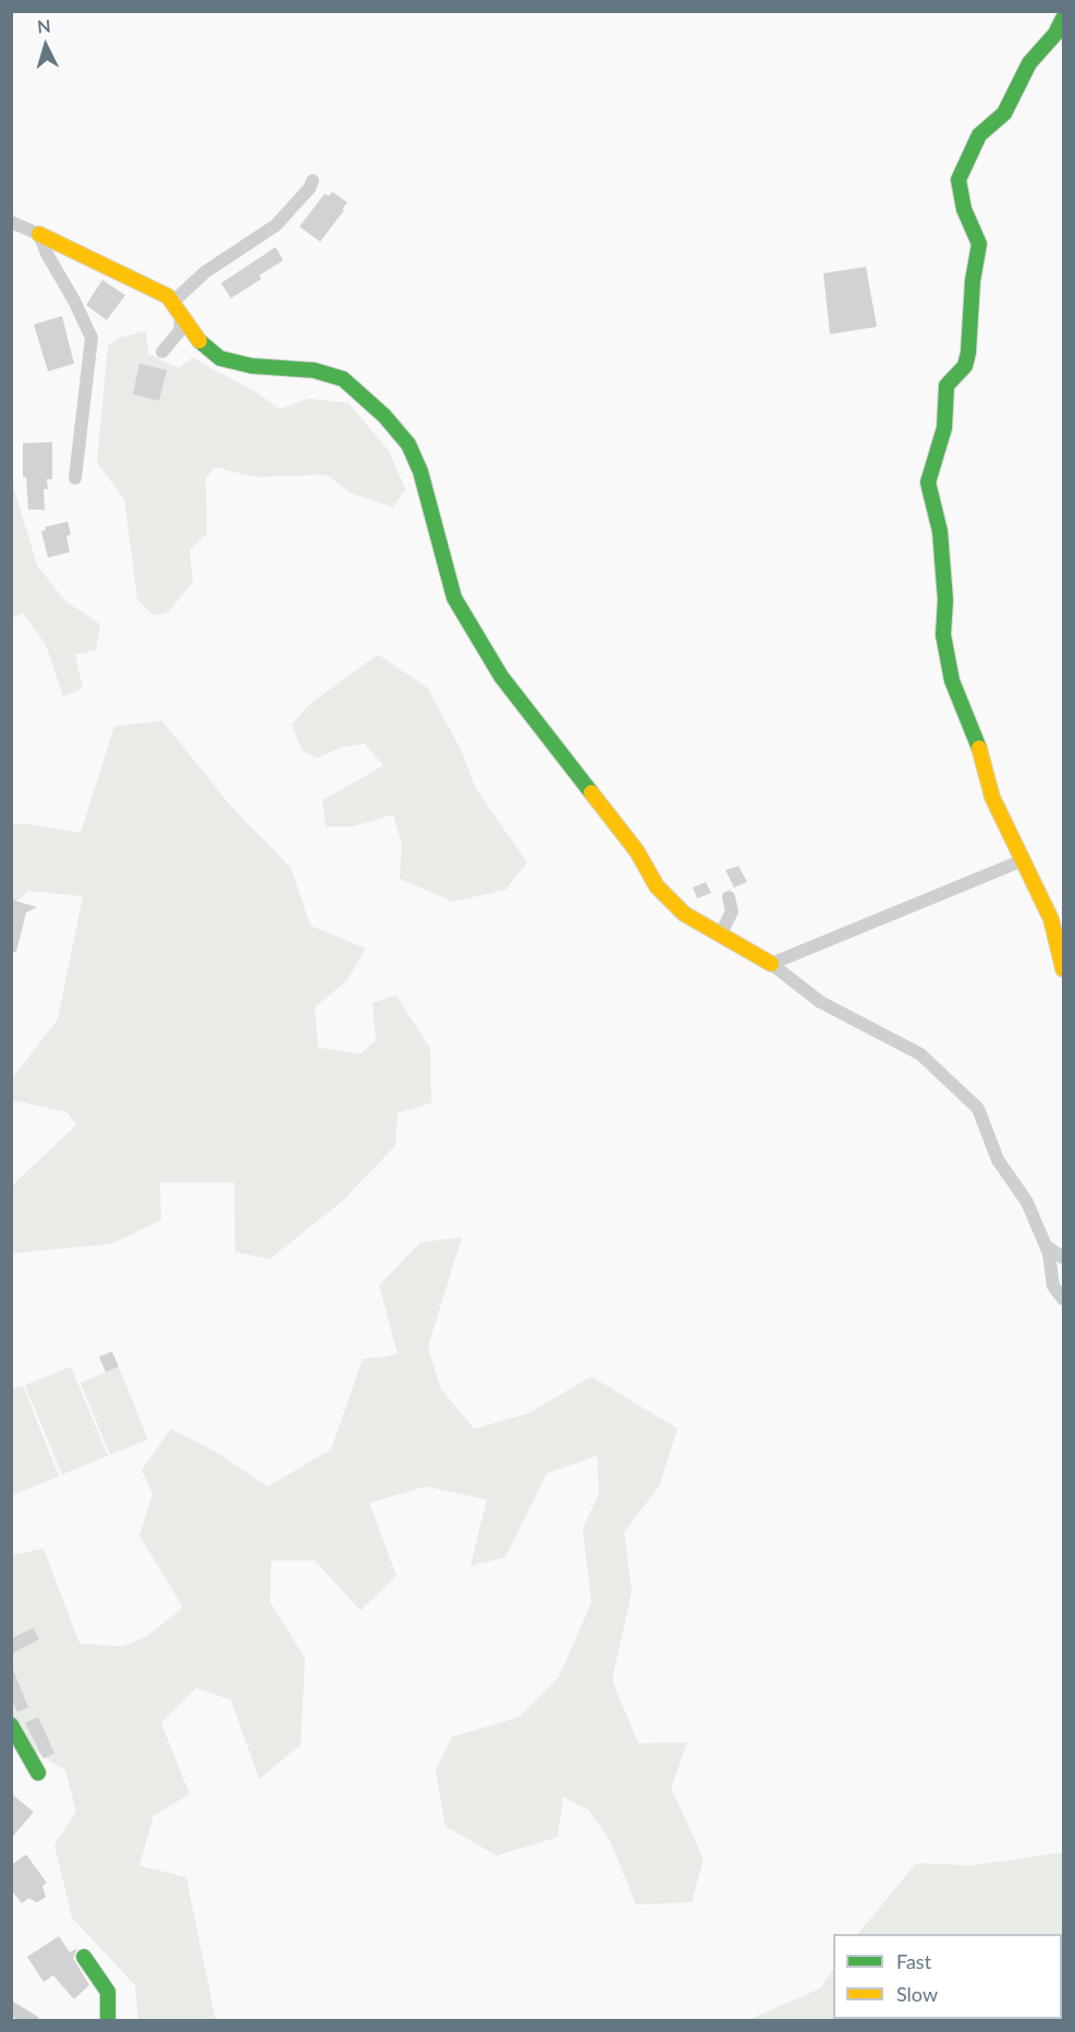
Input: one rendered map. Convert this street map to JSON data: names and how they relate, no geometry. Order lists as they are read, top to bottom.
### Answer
{
  "legend": ["Fast", "Slow"],
  "north": "top"
}
